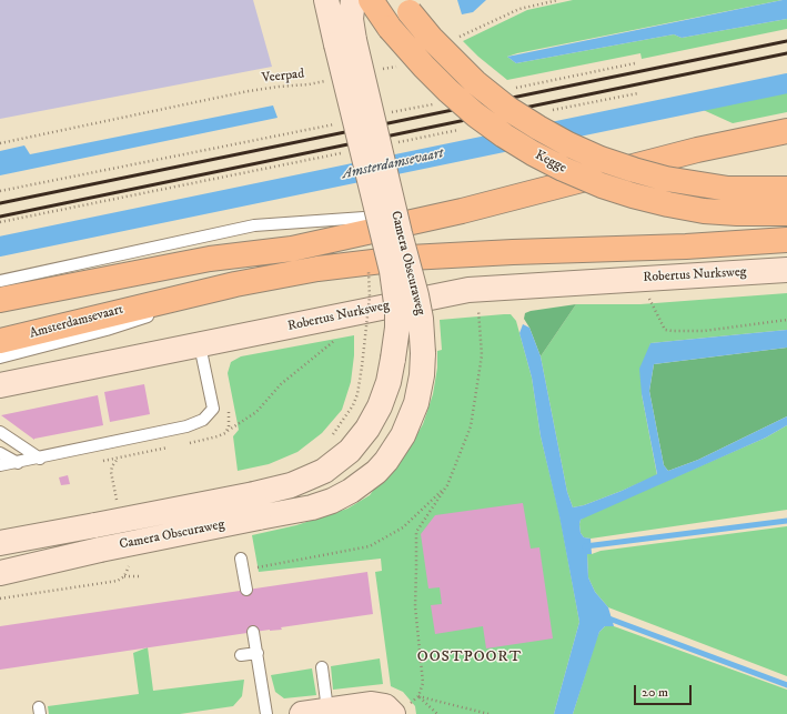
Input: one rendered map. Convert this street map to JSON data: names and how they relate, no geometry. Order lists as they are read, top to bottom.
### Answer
{
  "streets": {
    "main road": ["Kegge", "Camera Obscuraweg", "Robertus Nurksweg"],
    "lane": ["Amsterdamsevaart"],
    "path": ["Veerpad"]
  },
  "districts": ["OOSTPOORT"],
  "water": ["Amsterdamsevaart"],
  "scale_bar": "20 m"
}
